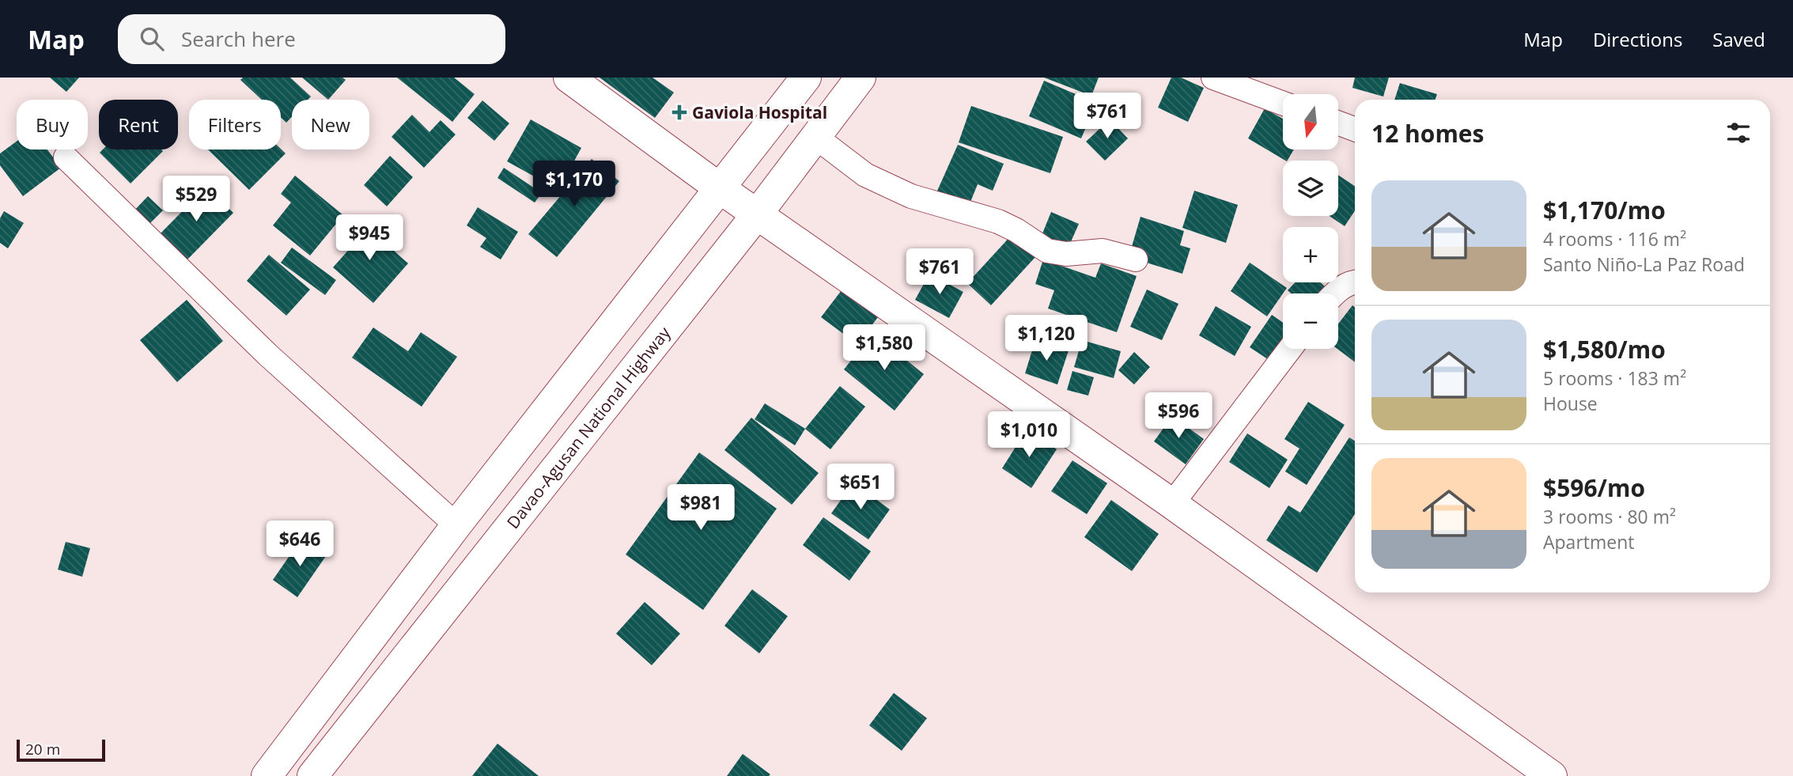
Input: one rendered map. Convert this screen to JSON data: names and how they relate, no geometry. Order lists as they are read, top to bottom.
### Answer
{
  "streets": {
    "main road": ["Davao-Agusan National Highway"]
  },
  "places": {
    "health": ["Gaviola Hospital"]
  },
  "scale_bar": "20 m",
  "north": "bottom",
  "page": {
    "header": "Map",
    "search": "Search here",
    "nav": ["Map", "Directions", "Saved"],
    "price": [
      "$761",
      "$1,170",
      "$529",
      "$945",
      "$761",
      "$1,120",
      "$1,580",
      "$596",
      "$1,010",
      "$651",
      "$981",
      "$646"
    ],
    "map_buttons": ["+", "−"],
    "chip": [
      "Buy",
      "Rent",
      "Filters",
      "New"
    ],
    "heading": "12 homes",
    "list": [
      {
        "name": "$1,170/mo",
        "note": "4 rooms · 116 m² · Santo Niño-La Paz Road"
      },
      {
        "name": "$1,580/mo",
        "note": "5 rooms · 183 m² · House"
      },
      {
        "name": "$596/mo",
        "note": "3 rooms · 80 m² · Apartment"
      }
    ],
    "scale": "20 m"
  }
}
